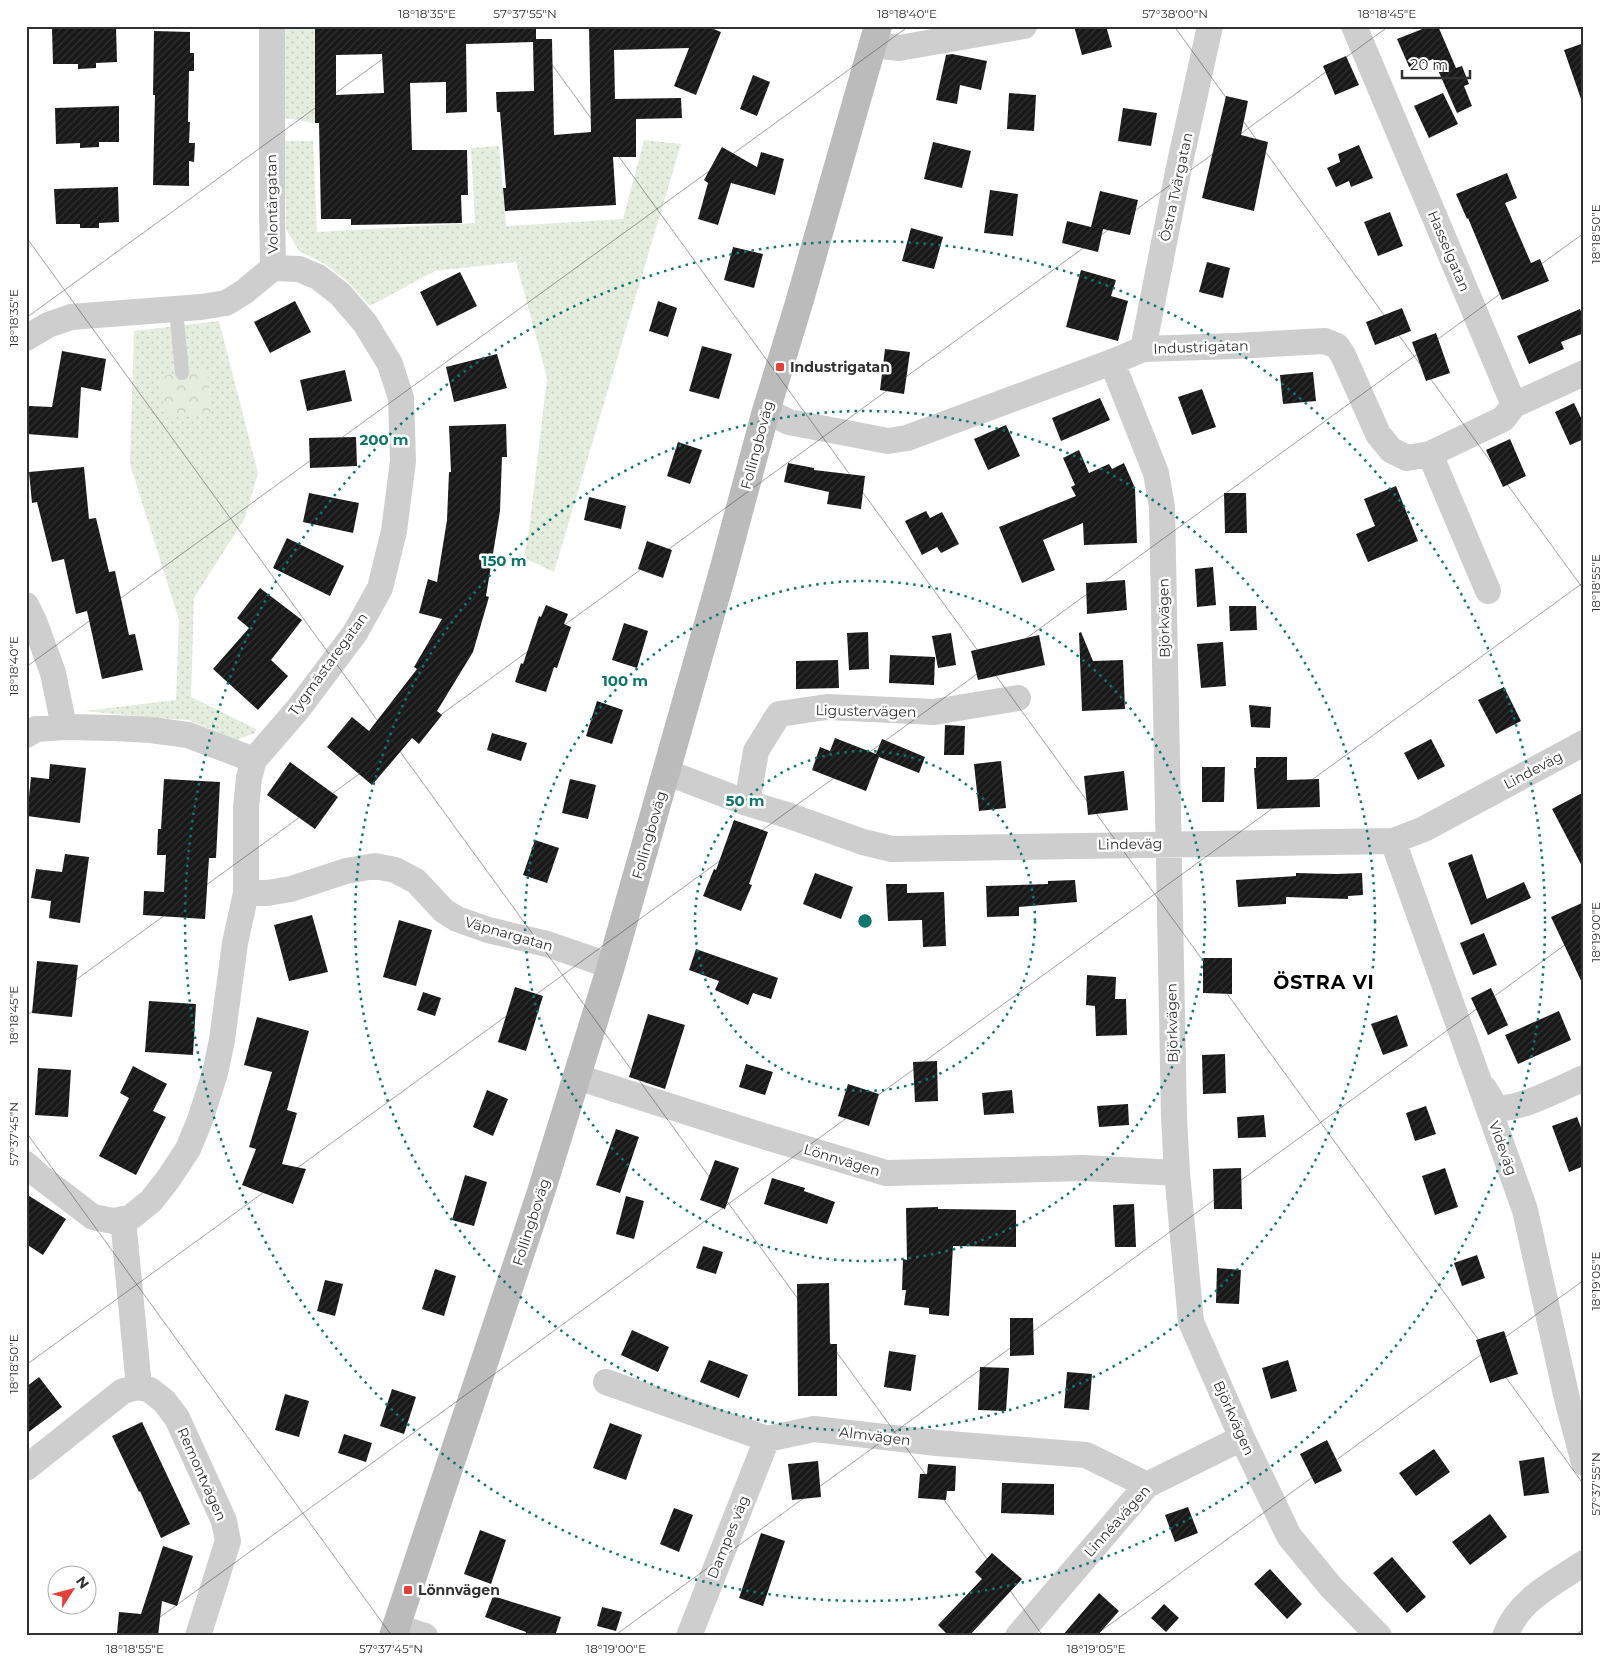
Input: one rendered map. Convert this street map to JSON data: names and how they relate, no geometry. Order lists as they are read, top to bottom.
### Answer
{
  "streets": {
    "main road": ["Follingboväg"],
    "street": [
      "Östra Tvärgatan",
      "Volontärgatan",
      "Hasselgatan",
      "Industrigatan",
      "Björkvägen",
      "Tygmästaregatan",
      "Ligustervägen",
      "Lindeväg",
      "Väpnargatan",
      "Videväg",
      "Lönnvägen",
      "Almvägen",
      "Remontvägen",
      "Linnéavägen",
      "Dampes väg"
    ]
  },
  "crossings": [
    ["Östra Tvärgatan", "Industrigatan"],
    ["Volontärgatan", "Tygmästaregatan"],
    ["Hasselgatan", "Industrigatan"],
    ["Industrigatan", "Follingboväg"],
    ["Industrigatan", "Björkvägen"],
    ["Follingboväg", "Lindeväg"],
    ["Follingboväg", "Väpnargatan"],
    ["Follingboväg", "Lönnvägen"],
    ["Björkvägen", "Lindeväg"],
    ["Björkvägen", "Lönnvägen"],
    ["Björkvägen", "Linnéavägen"],
    ["Tygmästaregatan", "Väpnargatan"],
    ["Ligustervägen", "Lindeväg"],
    ["Lindeväg", "Videväg"],
    ["Almvägen", "Linnéavägen"],
    ["Almvägen", "Dampes väg"]
  ],
  "districts": ["ÖSTRA VI"],
  "places": {
    "transit": ["Industrigatan", "Lönnvägen"]
  },
  "scale_bar": "20 m",
  "north": "top right",
  "coordinates": [
    "18°18'35\"E",
    "57°37'55\"N",
    "18°18'40\"E",
    "57°38'00\"N",
    "18°18'45\"E",
    "18°18'50\"E",
    "18°18'55\"E",
    "18°19'00\"E",
    "57°37'45\"N",
    "18°19'05\"E"
  ],
  "rings": [
    "200 m",
    "150 m",
    "100 m",
    "50 m"
  ]
}
